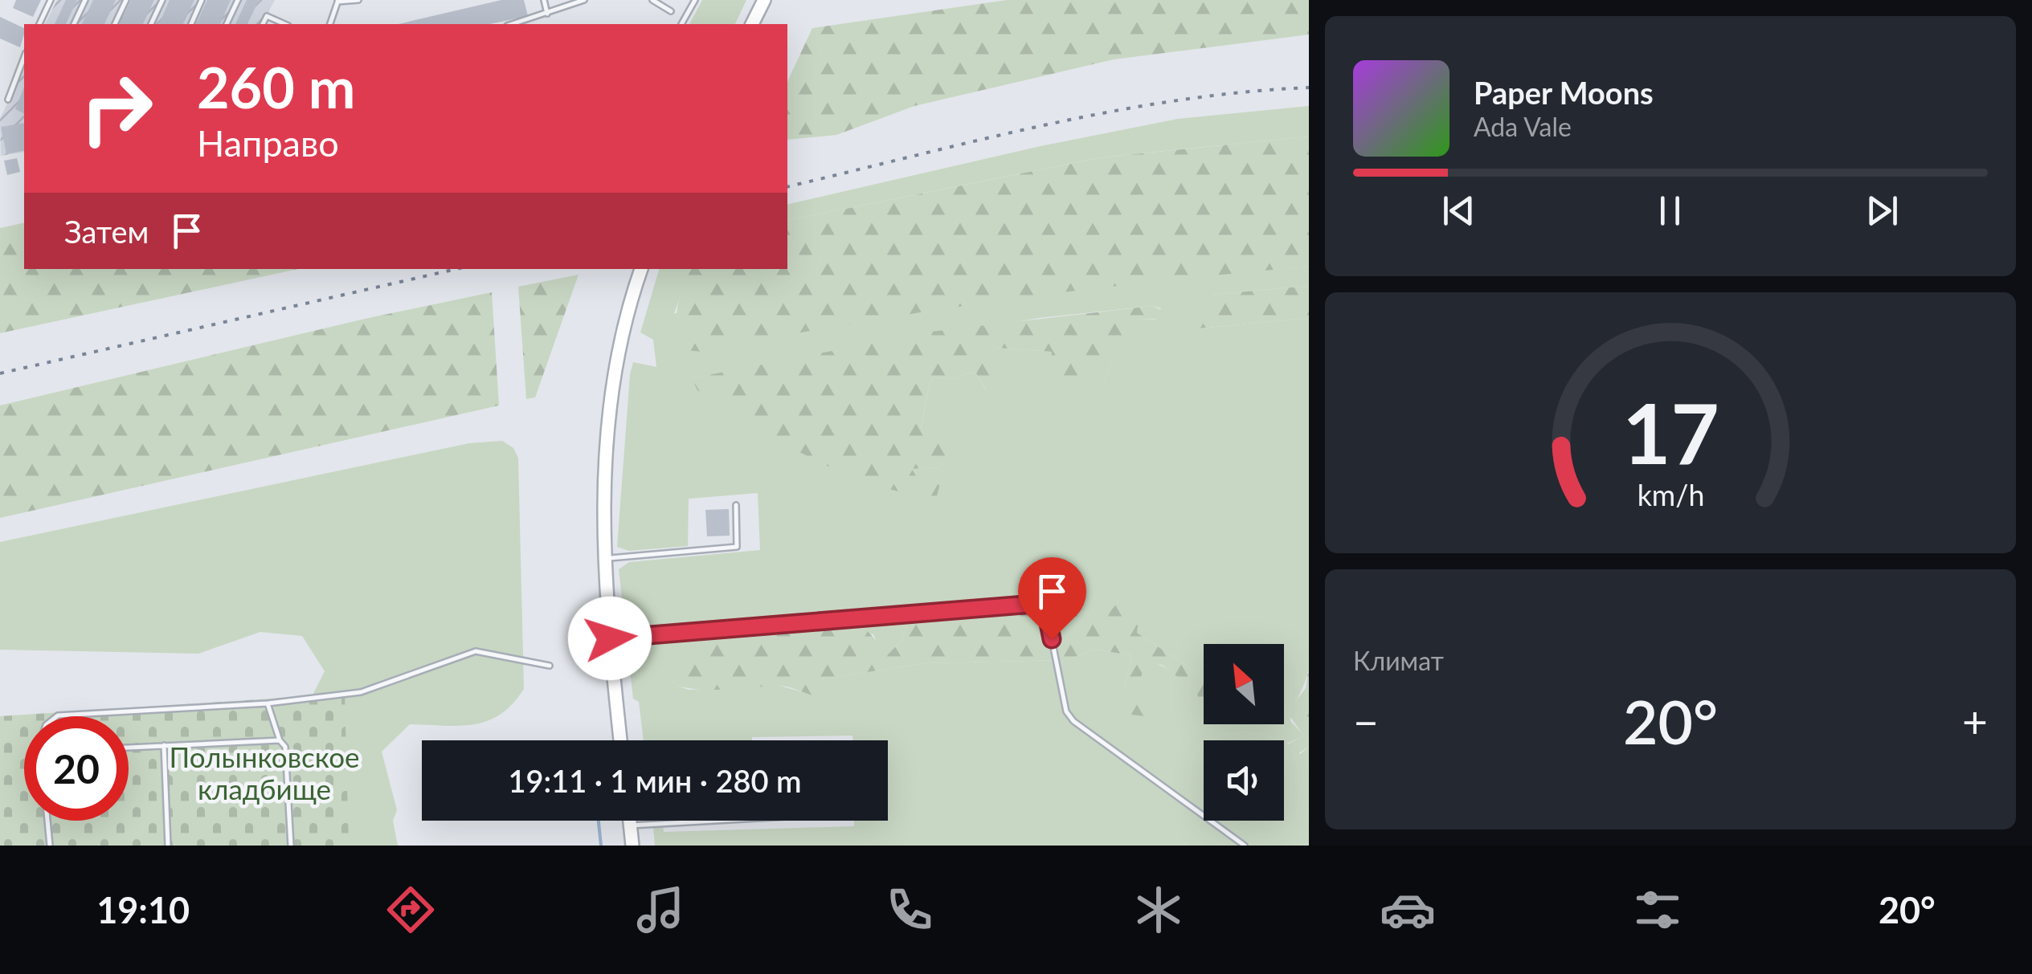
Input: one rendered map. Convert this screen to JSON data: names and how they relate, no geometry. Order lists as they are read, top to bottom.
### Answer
{
  "parks": ["Полынковское кладбище"],
  "north": "top left",
  "page": {
    "turn": ["260 m", "Направо"],
    "song": ["Paper Moons", "Ada Vale"],
    "then": "Затем",
    "tile": "Климат",
    "heat": ["−", "20°", "+"],
    "limit": "20",
    "trip": "19:11 · 1 мин · 280 m",
    "tabs": ["19:10", "20°"],
    "gauge": ["17", "km/h"]
  }
}
